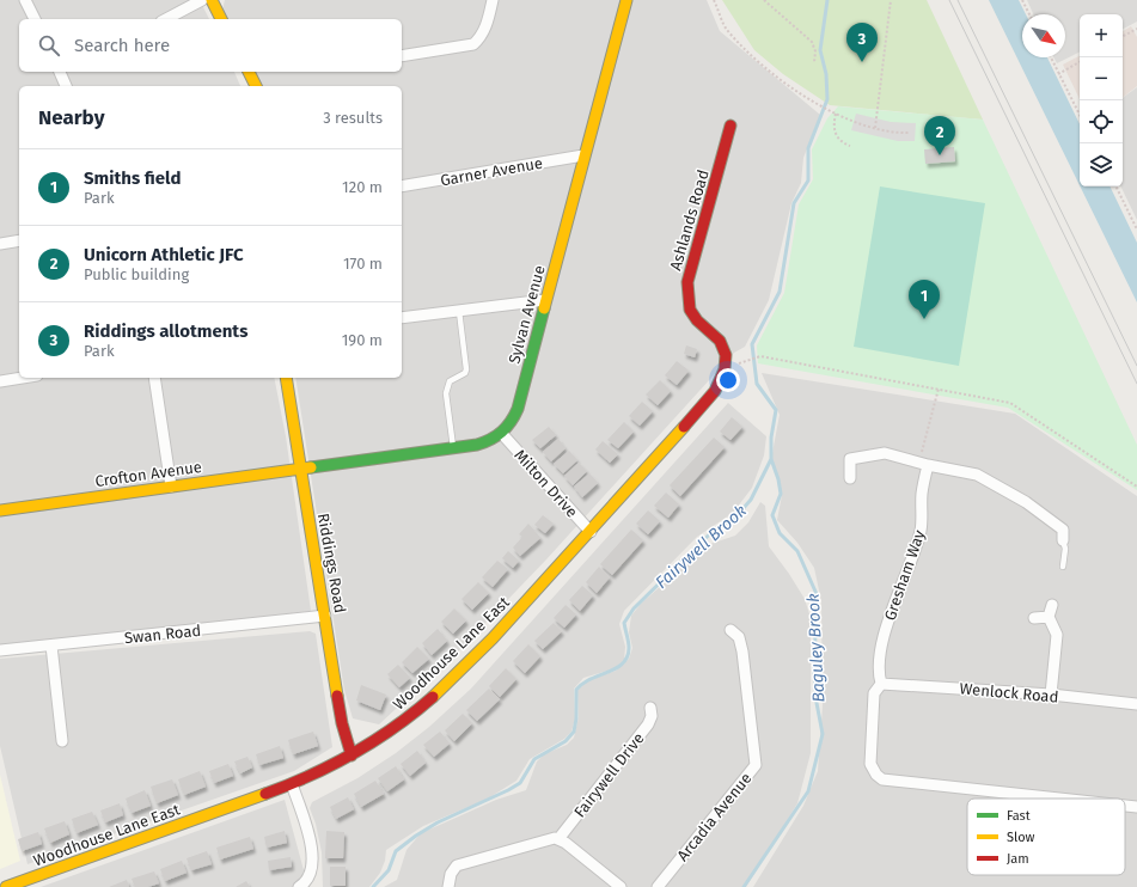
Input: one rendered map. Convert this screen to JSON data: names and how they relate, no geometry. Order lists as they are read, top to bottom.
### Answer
{
  "streets": {
    "street": [
      "Garner Avenue",
      "Ashlands Road",
      "Sylvan Avenue",
      "Crofton Avenue",
      "Milton Drive",
      "Riddings Road",
      "Gresham Way",
      "Swan Road",
      "Woodhouse Lane East",
      "Wenlock Road",
      "Fairywell Drive",
      "Arcadia Avenue"
    ]
  },
  "crossings": [
    ["Garner Avenue", "Sylvan Avenue"],
    ["Ashlands Road", "Woodhouse Lane East"],
    ["Sylvan Avenue", "Crofton Avenue"],
    ["Sylvan Avenue", "Milton Drive"],
    ["Sylvan Avenue", "Riddings Road"],
    ["Crofton Avenue", "Riddings Road"],
    ["Milton Drive", "Woodhouse Lane East"],
    ["Riddings Road", "Swan Road"],
    ["Riddings Road", "Woodhouse Lane East"],
    ["Gresham Way", "Wenlock Road"]
  ],
  "water": ["Fairywell Brook", "Baguley Brook"],
  "legend": ["Fast", "Slow", "Jam"],
  "north": "bottom right",
  "page": {
    "map_buttons": ["+", "−"],
    "search": "Search here",
    "pins": ["3", "2", "1"],
    "heading": ["Nearby", "3 results"],
    "list": [
      {
        "mark": "1",
        "name": "Smiths field",
        "note": "Park",
        "value": "120 m"
      },
      {
        "mark": "2",
        "name": "Unicorn Athletic JFC",
        "note": "Public building",
        "value": "170 m"
      },
      {
        "mark": "3",
        "name": "Riddings allotments",
        "note": "Park",
        "value": "190 m"
      }
    ]
  }
}
